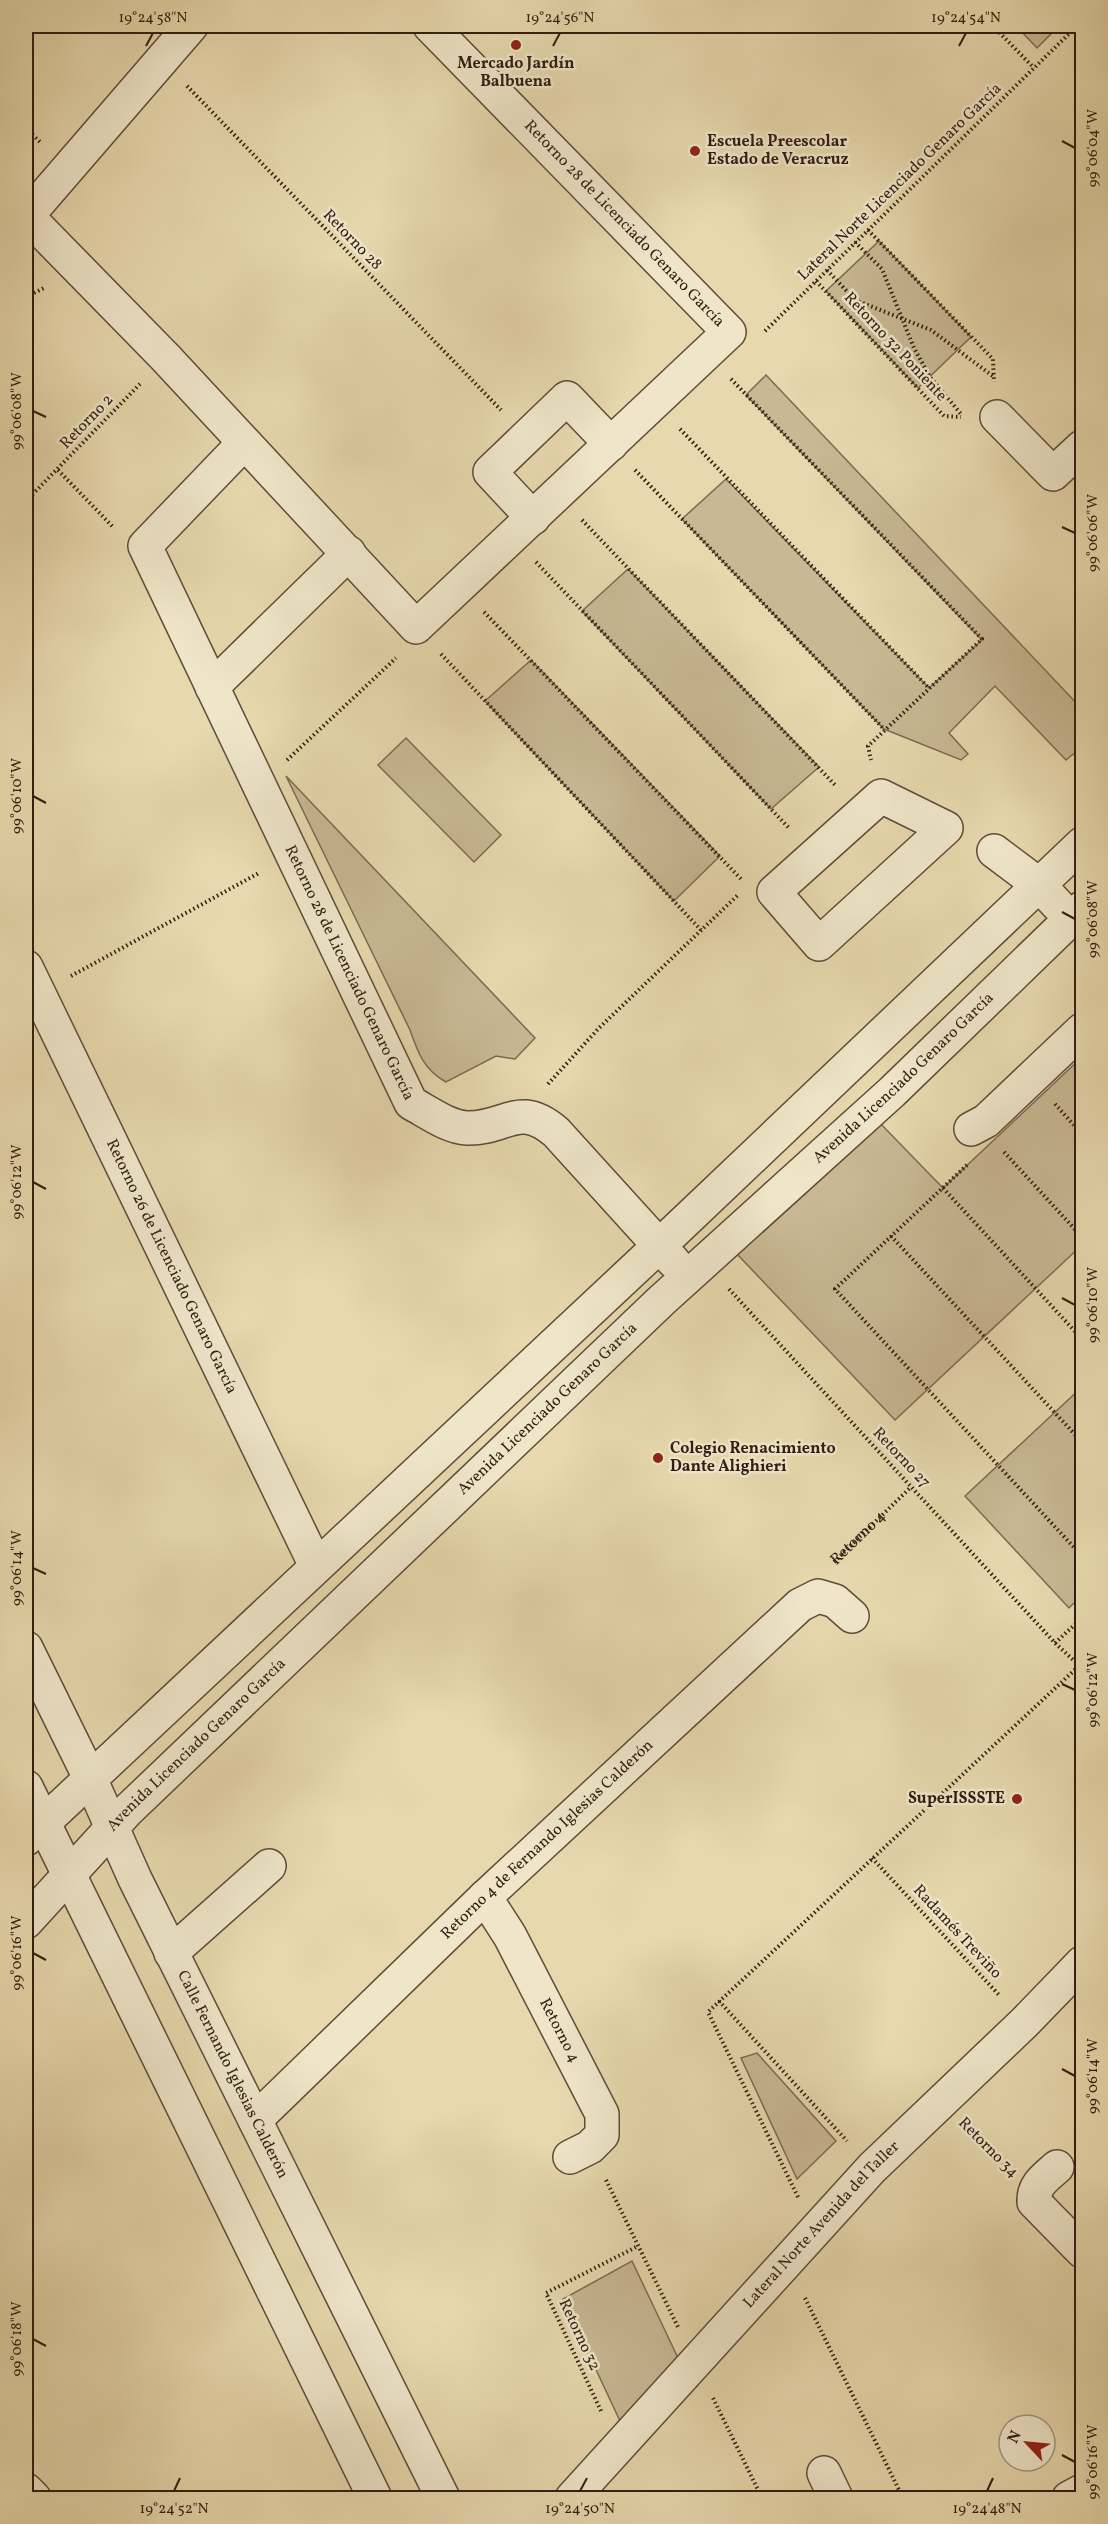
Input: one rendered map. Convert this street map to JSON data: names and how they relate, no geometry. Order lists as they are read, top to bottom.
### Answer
{
  "streets": {
    "street": [
      "Retorno 28 de Licenciado Genaro García",
      "Avenida Licenciado Genaro García",
      "Retorno 26 de Licenciado Genaro García",
      "Retorno 4",
      "Retorno 4 de Fernando Iglesias Calderón",
      "Calle Fernando Iglesias Calderón",
      "Lateral Norte Avenida del Taller"
    ],
    "path": [
      "Lateral Norte Licenciado Genaro García",
      "Retorno 28",
      "Retorno 32 Poniente",
      "Retorno 2",
      "Retorno 27",
      "Radamés Treviño",
      "Retorno 34",
      "Retorno 32"
    ]
  },
  "crossings": [
    ["Lateral Norte Licenciado Genaro García", "Retorno 28 de Licenciado Genaro García"],
    ["Lateral Norte Licenciado Genaro García", "Retorno 32 Poniente"],
    ["Avenida Licenciado Genaro García", "Retorno 27"],
    ["Avenida Licenciado Genaro García", "Calle Fernando Iglesias Calderón"],
    ["Retorno 27", "Retorno 4"],
    ["Retorno 4", "Retorno 4 de Fernando Iglesias Calderón"],
    ["Retorno 4", "Retorno 32"],
    ["Retorno 4 de Fernando Iglesias Calderón", "Calle Fernando Iglesias Calderón"],
    ["Radamés Treviño", "Lateral Norte Avenida del Taller"],
    ["Retorno 34", "Lateral Norte Avenida del Taller"],
    ["Lateral Norte Avenida del Taller", "Retorno 32"]
  ],
  "places": [
    "Mercado Jardín Balbuena",
    "Escuela Preescolar Estado de Veracruz",
    "Colegio Renacimiento Dante Alighieri",
    "SuperISSSTE"
  ],
  "north": "top left",
  "coordinates": [
    "19°24'58\"N",
    "19°24'56\"N",
    "19°24'54\"N",
    "99°06'04\"W",
    "99°06'08\"W",
    "99°06'06\"W",
    "99°06'10\"W",
    "99°06'12\"W",
    "99°06'14\"W",
    "99°06'16\"W",
    "99°06'18\"W",
    "19°24'52\"N",
    "19°24'50\"N",
    "19°24'48\"N"
  ]
}
